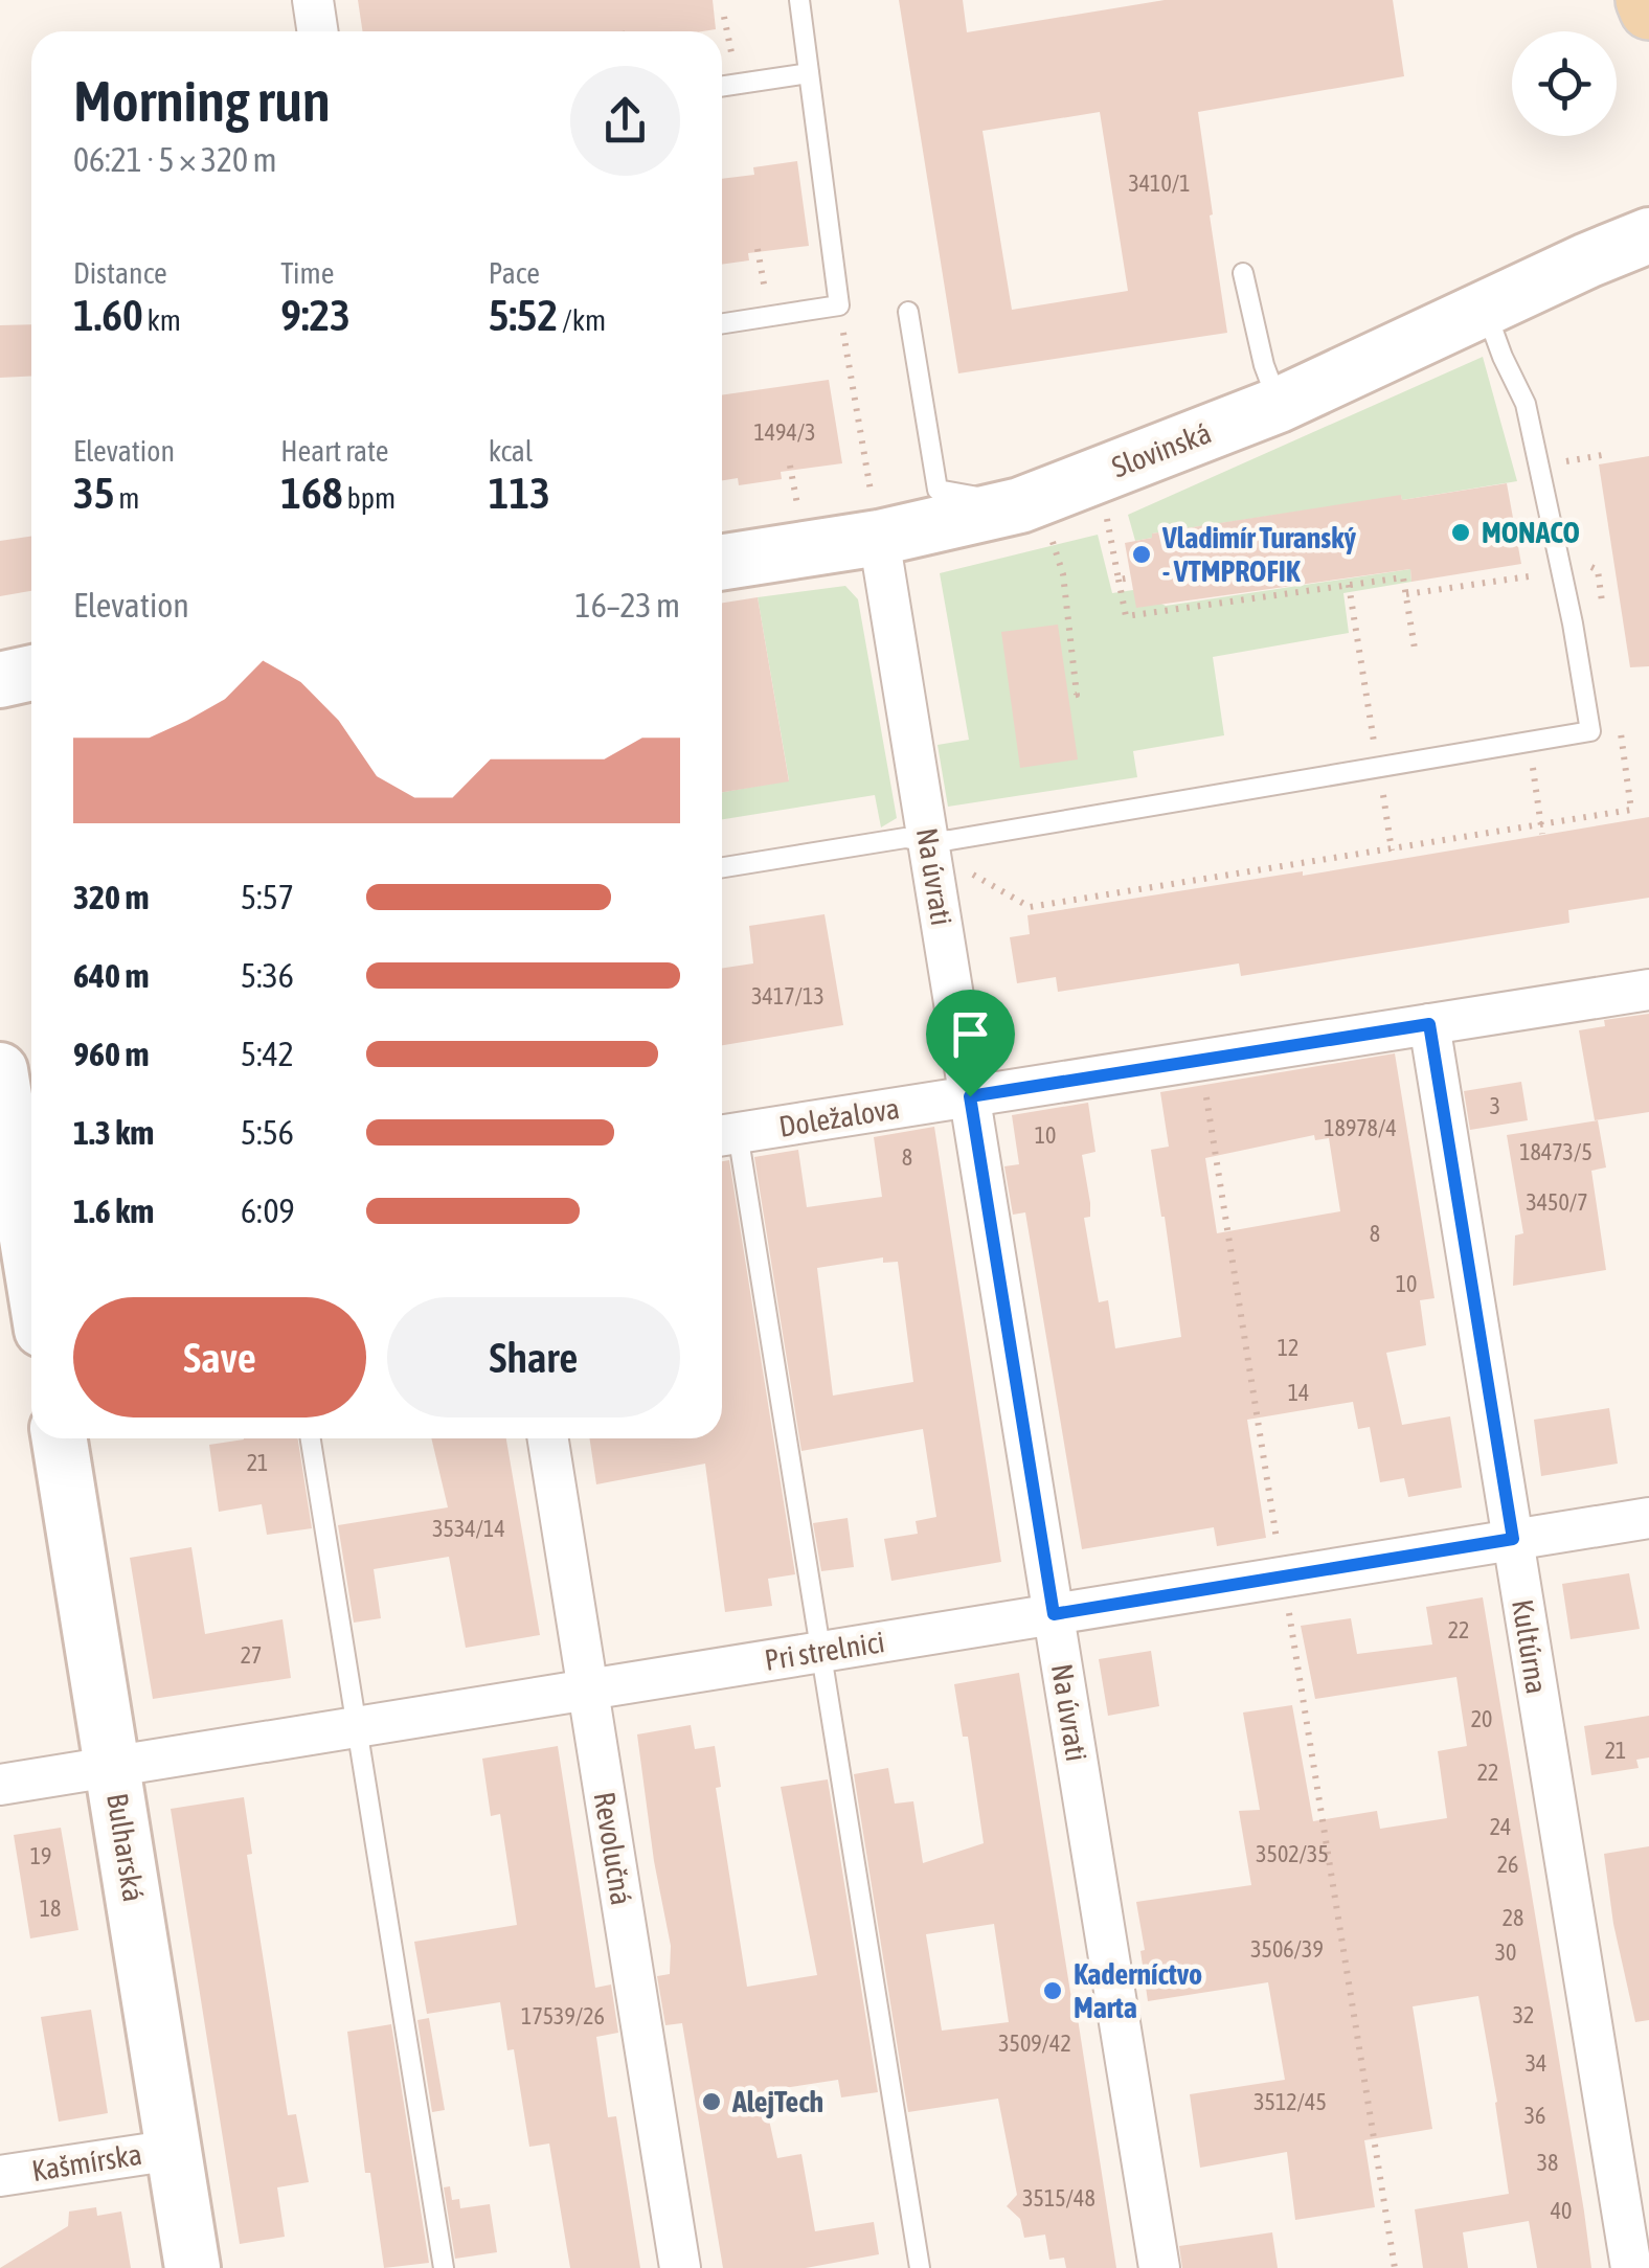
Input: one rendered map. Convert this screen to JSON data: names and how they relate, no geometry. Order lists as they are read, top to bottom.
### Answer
{
  "streets": {
    "street": [
      "Slovinská",
      "Na úvrati",
      "Doležalova",
      "Kultúrna",
      "Pri strelnici",
      "Bulharská",
      "Revolučná",
      "Kašmírska"
    ]
  },
  "crossings": [
    ["Slovinská", "Na úvrati"],
    ["Na úvrati", "Doležalova"],
    ["Na úvrati", "Pri strelnici"],
    ["Doležalova", "Kultúrna"],
    ["Kultúrna", "Pri strelnici"],
    ["Pri strelnici", "Bulharská"],
    ["Pri strelnici", "Revolučná"],
    ["Bulharská", "Kašmírska"]
  ],
  "places": [
    "MONACO",
    "Vladimír Turanský - VTMPROFIK",
    "Kaderníctvo Marta",
    "AlejTech"
  ],
  "house_numbers": [
    "3410/1",
    "1494/3",
    "3417/13",
    "3",
    "18978/4",
    "10",
    "18473/5",
    "8",
    "3450/7",
    "8",
    "10",
    "12",
    "14",
    "21",
    "3534/14",
    "22",
    "27",
    "20",
    "21",
    "22",
    "24",
    "3502/35",
    "19",
    "26",
    "18",
    "28",
    "3506/39",
    "30",
    "32",
    "17539/26",
    "3509/42",
    "34",
    "3512/45",
    "36",
    "38",
    "3515/48",
    "40"
  ],
  "page": {
    "heading": ["Morning run", "06:21 · 5 × 320 m"],
    "stats": [
      ["Distance", "1.60 km"],
      ["Time", "9:23"],
      ["Pace", "5:52 /km"],
      ["Elevation", "35 m"],
      ["Heart rate", "168 bpm"],
      ["kcal", "113"]
    ],
    "chart": ["Elevation", "16–23 m"],
    "list": [
      {
        "name": "320 m",
        "note": "5:57"
      },
      {
        "name": "640 m",
        "note": "5:36"
      },
      {
        "name": "960 m",
        "note": "5:42"
      },
      {
        "name": "1.3 km",
        "note": "5:56"
      },
      {
        "name": "1.6 km",
        "note": "6:09"
      }
    ],
    "buttons": ["Save", "Share"]
  }
}
